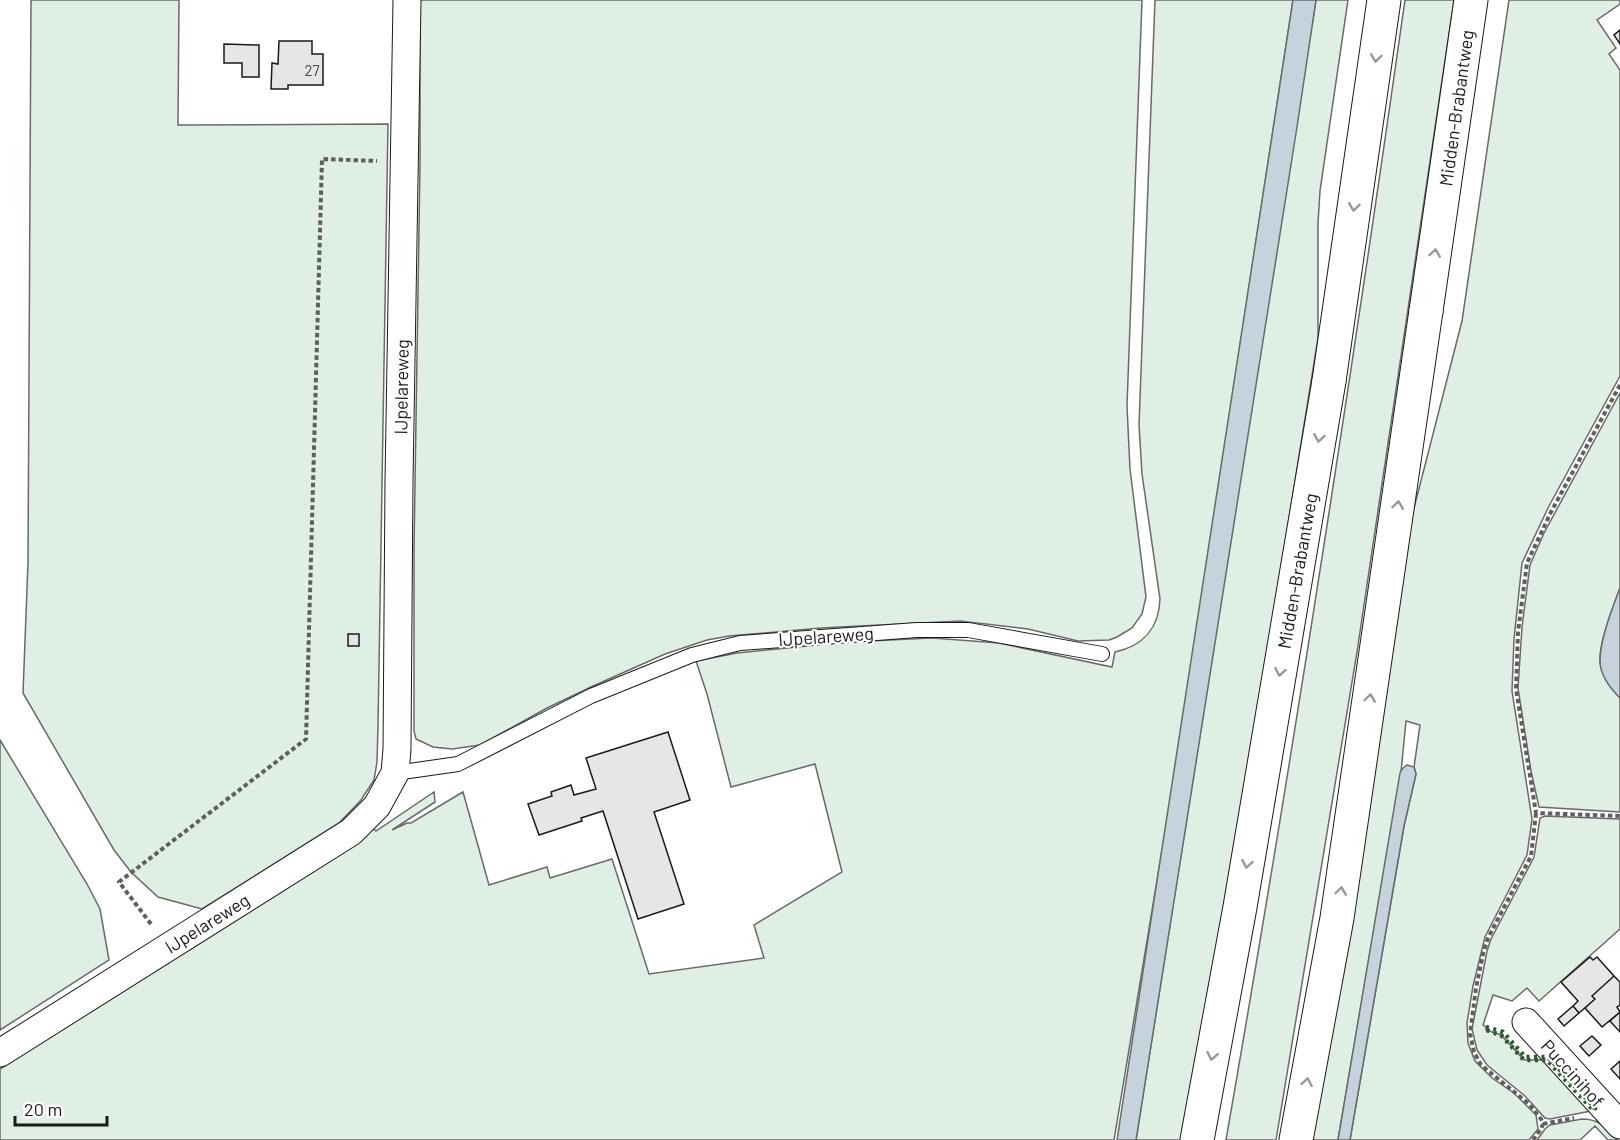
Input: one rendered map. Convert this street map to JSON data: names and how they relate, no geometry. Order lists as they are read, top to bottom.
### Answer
{
  "streets": {
    "main road": ["Midden-Brabantweg"],
    "street": ["IJpelareweg", "Puccinihof"]
  },
  "house_numbers": ["27"],
  "scale_bar": "20 m"
}
